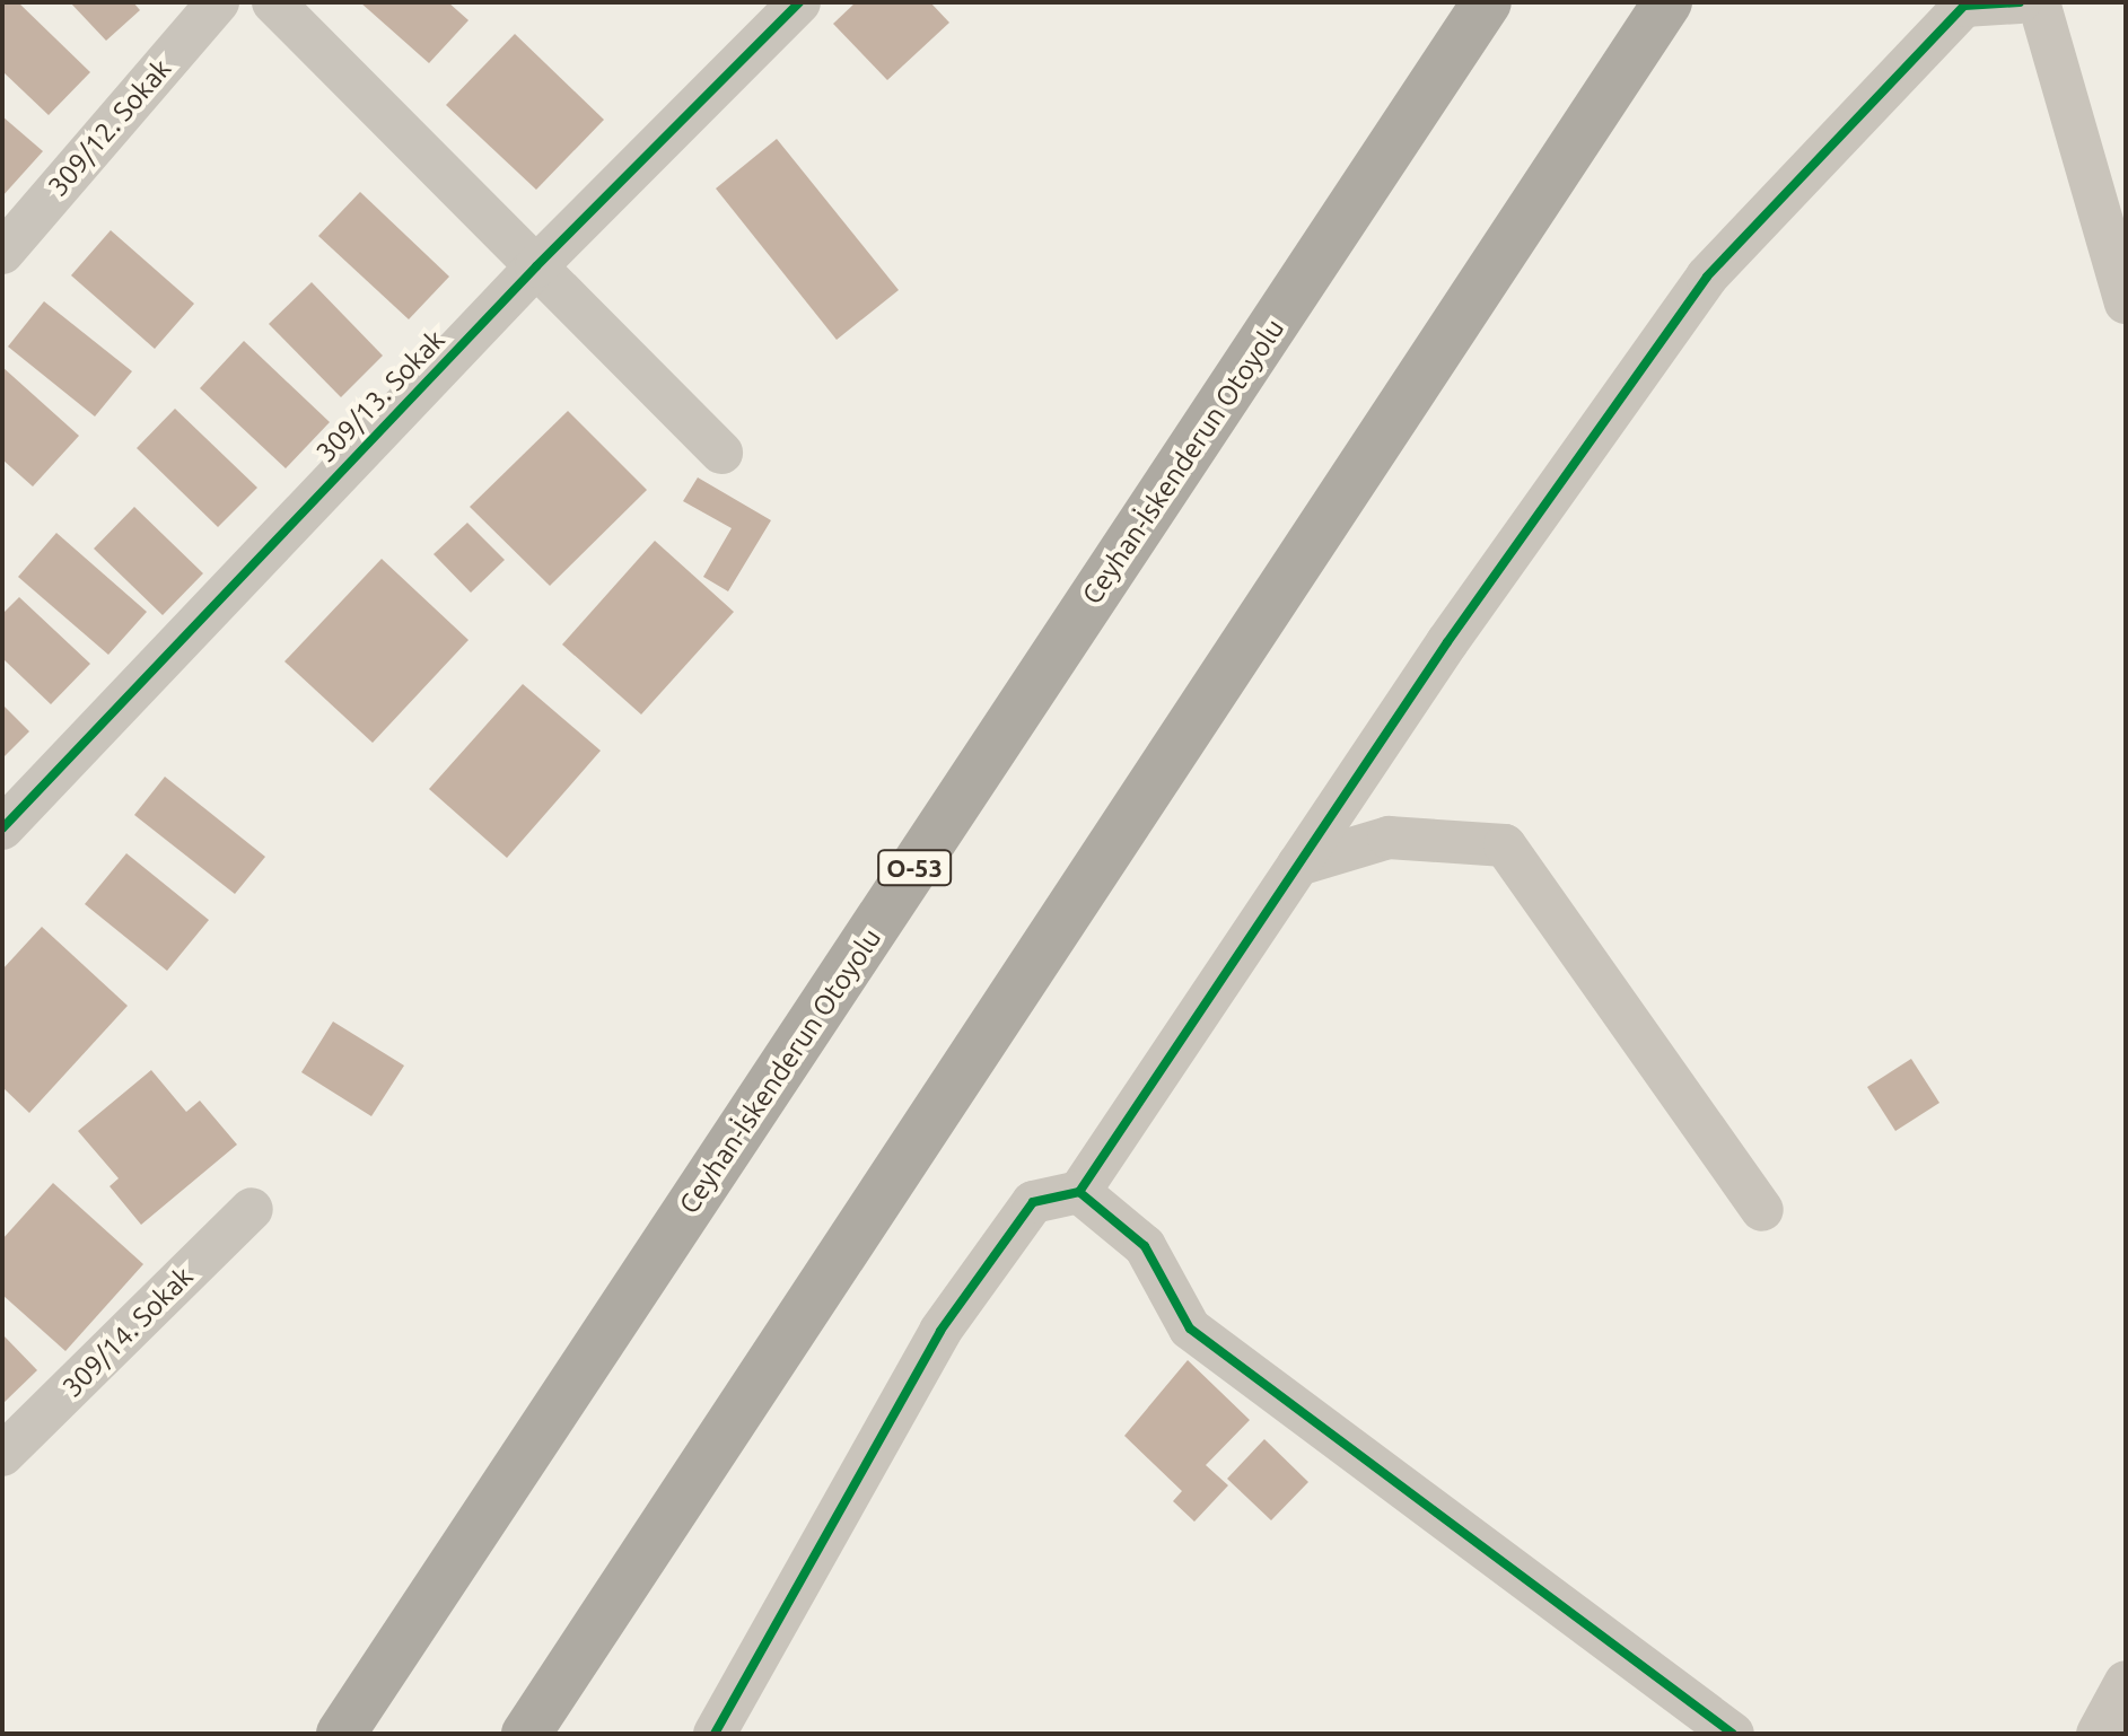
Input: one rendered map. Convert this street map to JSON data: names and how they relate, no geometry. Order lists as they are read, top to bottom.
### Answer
{
  "streets": {
    "highway": ["Ceyhan-İskenderun Otoyolu", "O-53"],
    "street": ["309/12. Sokak", "309/13. Sokak", "309/14. Sokak"]
  }
}
